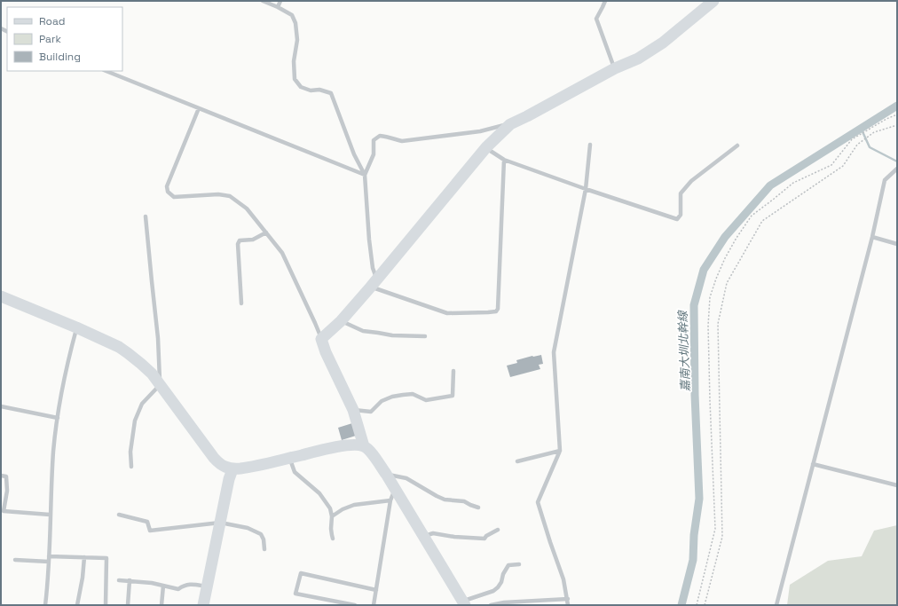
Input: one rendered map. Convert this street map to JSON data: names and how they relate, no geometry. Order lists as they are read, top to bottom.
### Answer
{
  "water": ["嘉南大圳北幹線"],
  "legend": ["Road", "Park", "Building"]
}
